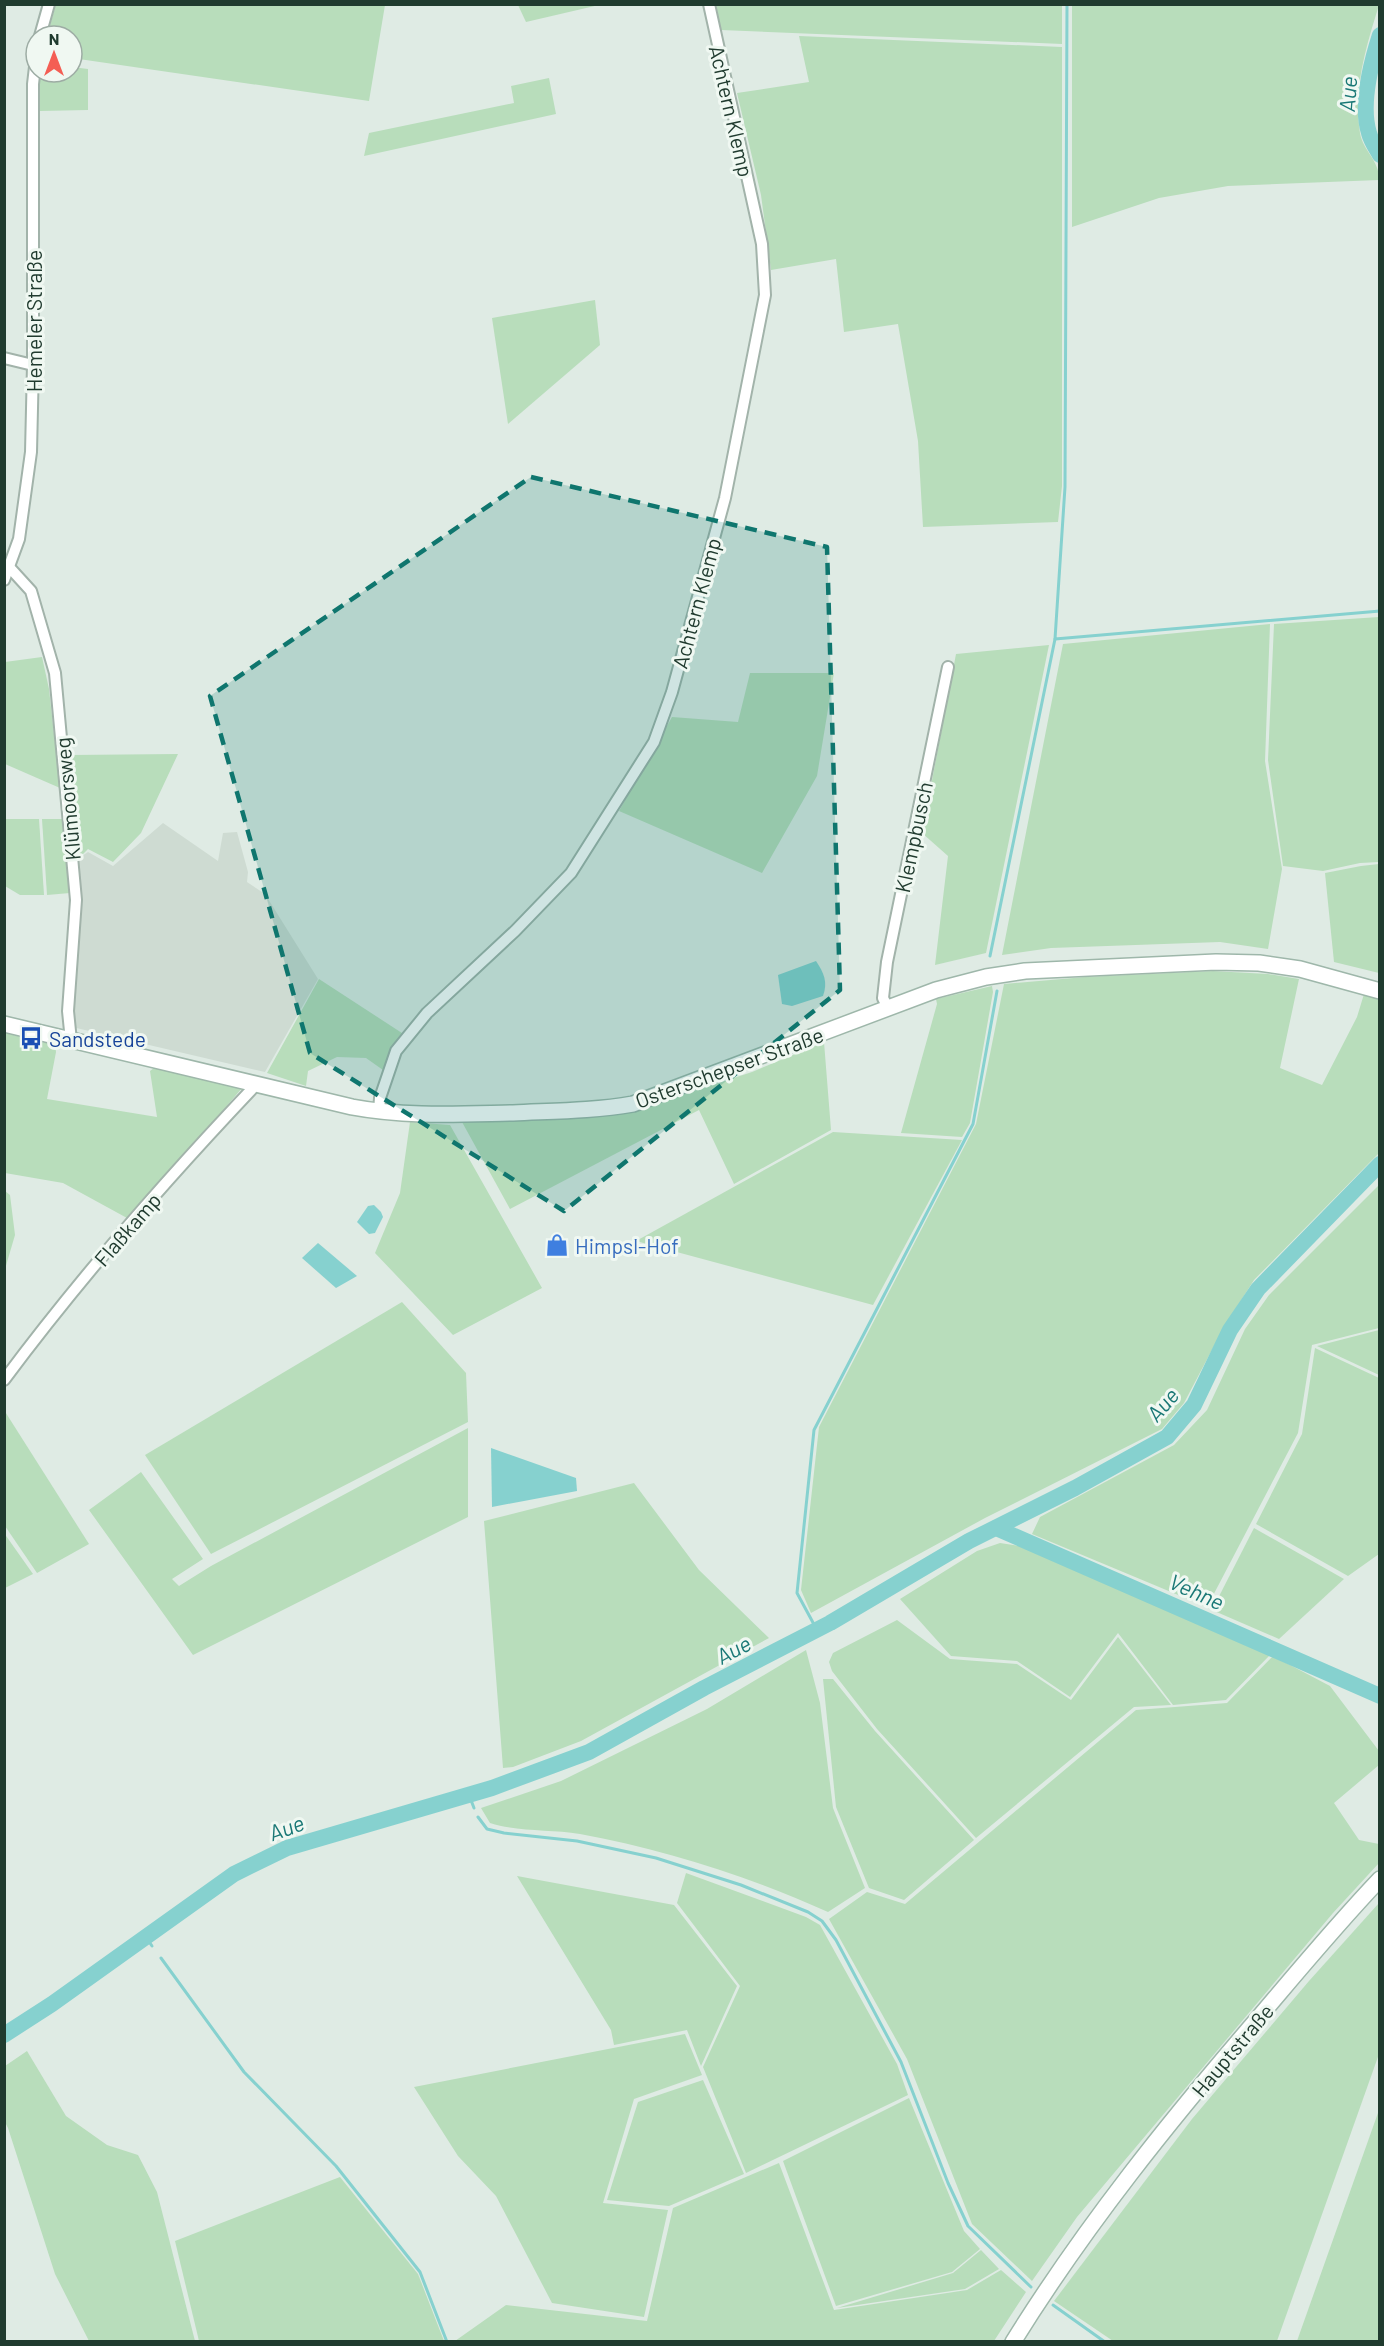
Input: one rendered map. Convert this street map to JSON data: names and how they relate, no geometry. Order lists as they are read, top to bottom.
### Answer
{
  "streets": {
    "main road": ["Osterschepser Straße", "Hauptstraße"],
    "street": [
      "Achtern Klemp",
      "Hemeler Straße",
      "Klümoorsweg",
      "Klempbusch",
      "Flaßkamp"
    ]
  },
  "crossings": [
    ["Achtern Klemp", "Osterschepser Straße"],
    ["Hemeler Straße", "Klümoorsweg"],
    ["Klümoorsweg", "Osterschepser Straße"],
    ["Klempbusch", "Osterschepser Straße"],
    ["Osterschepser Straße", "Flaßkamp"]
  ],
  "water": ["Aue", "Vehne"],
  "places": {
    "bus stop": ["Sandstede"],
    "shop": ["Himpsl-Hof"]
  },
  "north": "top"
}
